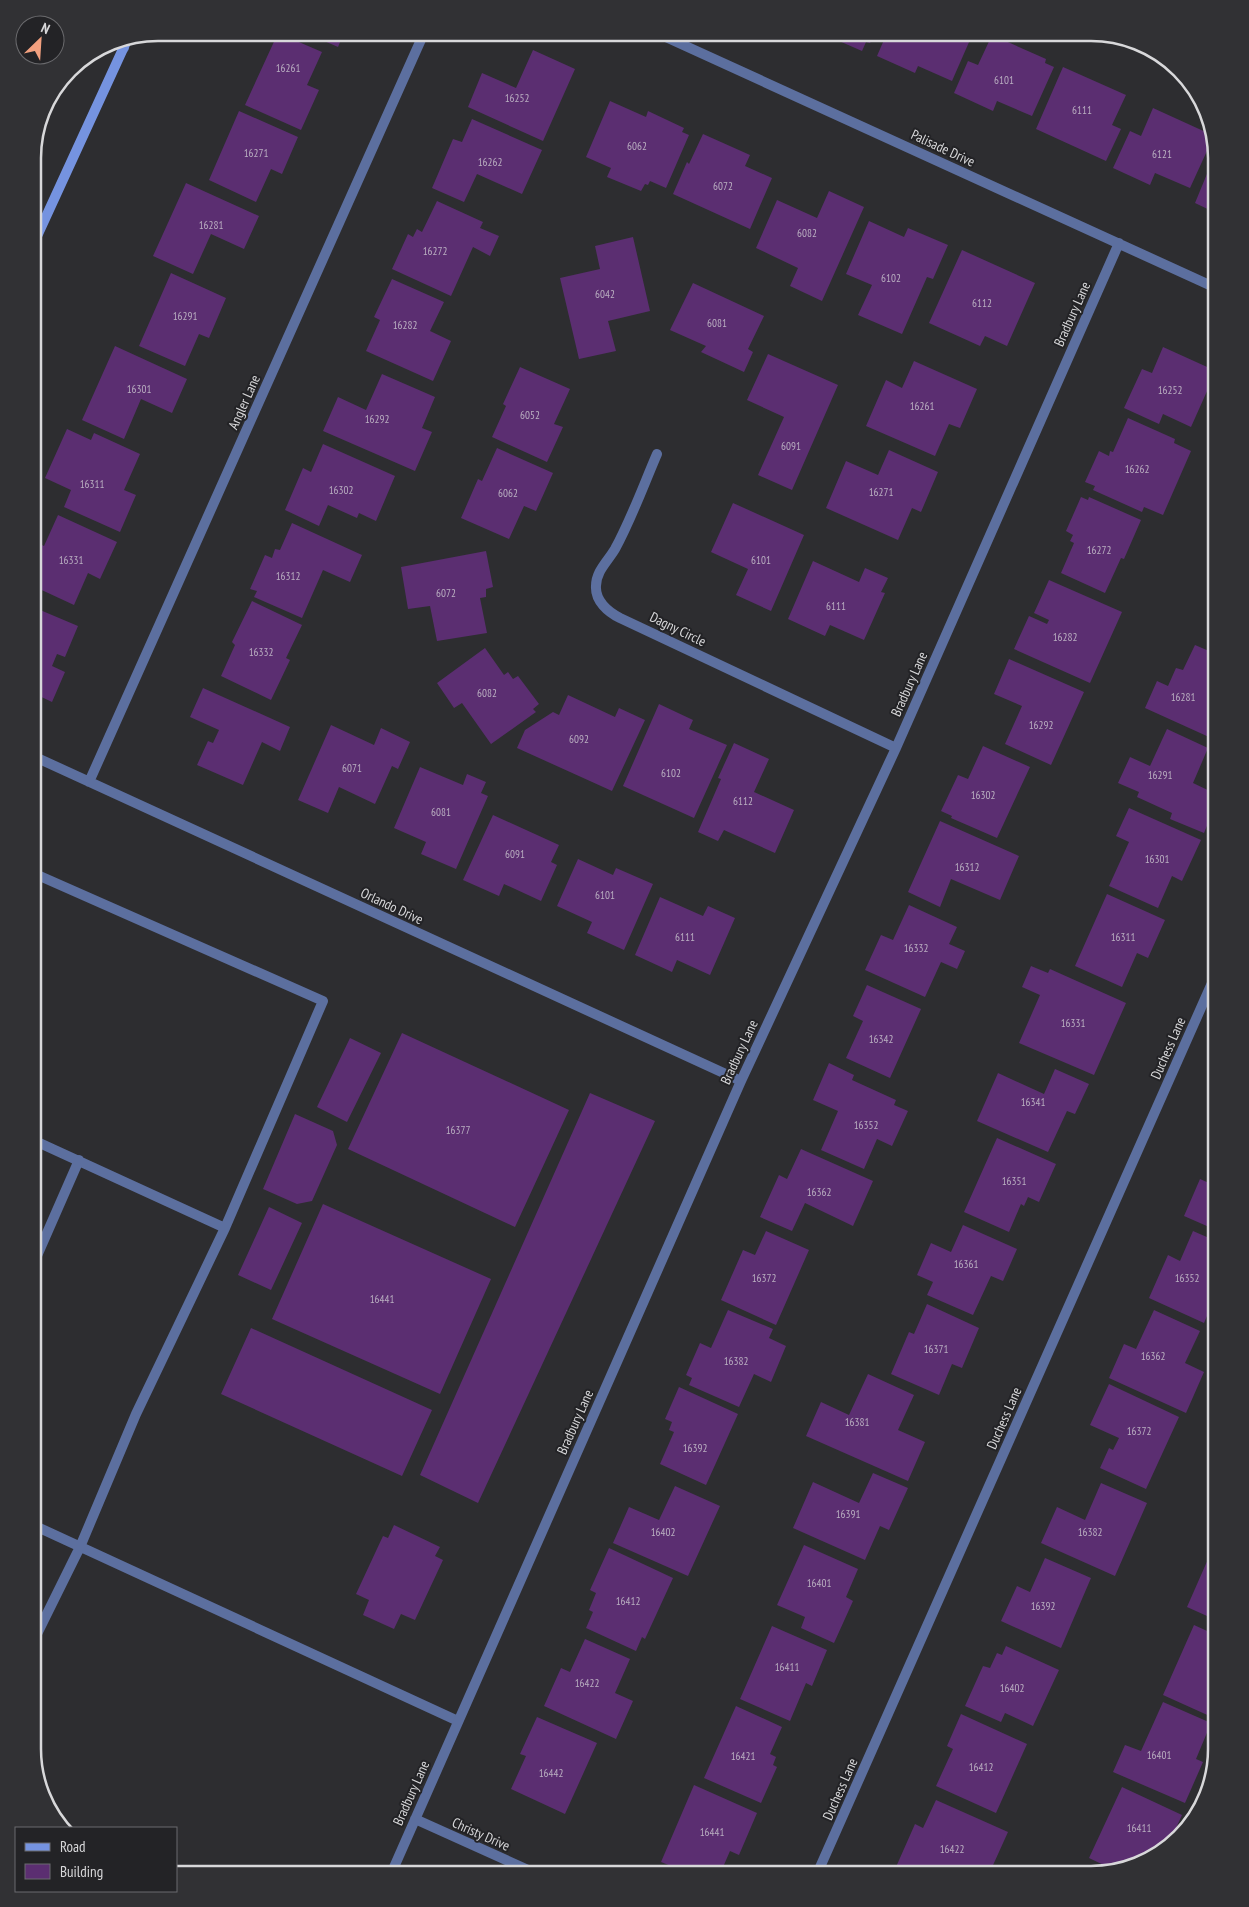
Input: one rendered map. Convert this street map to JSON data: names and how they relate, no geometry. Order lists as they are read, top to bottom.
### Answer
{
  "streets": {
    "street": [
      "Palisade Drive",
      "Bradbury Lane",
      "Angler Lane",
      "Dagny Circle",
      "Orlando Drive",
      "Duchess Lane",
      "Christy Drive"
    ]
  },
  "crossings": [
    ["Palisade Drive", "Bradbury Lane"],
    ["Bradbury Lane", "Dagny Circle"],
    ["Bradbury Lane", "Orlando Drive"],
    ["Bradbury Lane", "Christy Drive"],
    ["Angler Lane", "Orlando Drive"]
  ],
  "house_numbers": [
    "16261",
    "6101",
    "16252",
    "6111",
    "6062",
    "16271",
    "6121",
    "16262",
    "6072",
    "16281",
    "6082",
    "16272",
    "6102",
    "6042",
    "6112",
    "16291",
    "6081",
    "16282",
    "16301",
    "16252",
    "16261",
    "6052",
    "16292",
    "6091",
    "16262",
    "16311",
    "16302",
    "16271",
    "6062",
    "16272",
    "16331",
    "6101",
    "16312",
    "6072",
    "6111",
    "16282",
    "16332",
    "6082",
    "16281",
    "16292",
    "6092",
    "6071",
    "6102",
    "16291",
    "16302",
    "6112",
    "6081",
    "6091",
    "16301",
    "16312",
    "6101",
    "6111",
    "16311",
    "16332",
    "16331",
    "16342",
    "16341",
    "16352",
    "16377",
    "16351",
    "16362",
    "16361",
    "16372",
    "16352",
    "16441",
    "16371",
    "16362",
    "16382",
    "16381",
    "16372",
    "16392",
    "16391",
    "16402",
    "16382",
    "16401",
    "16412",
    "16392",
    "16411",
    "16422",
    "16402",
    "16401",
    "16421",
    "16412",
    "16442",
    "16411",
    "16441",
    "16422"
  ],
  "legend": ["Road", "Building"],
  "north": "top right"
}
